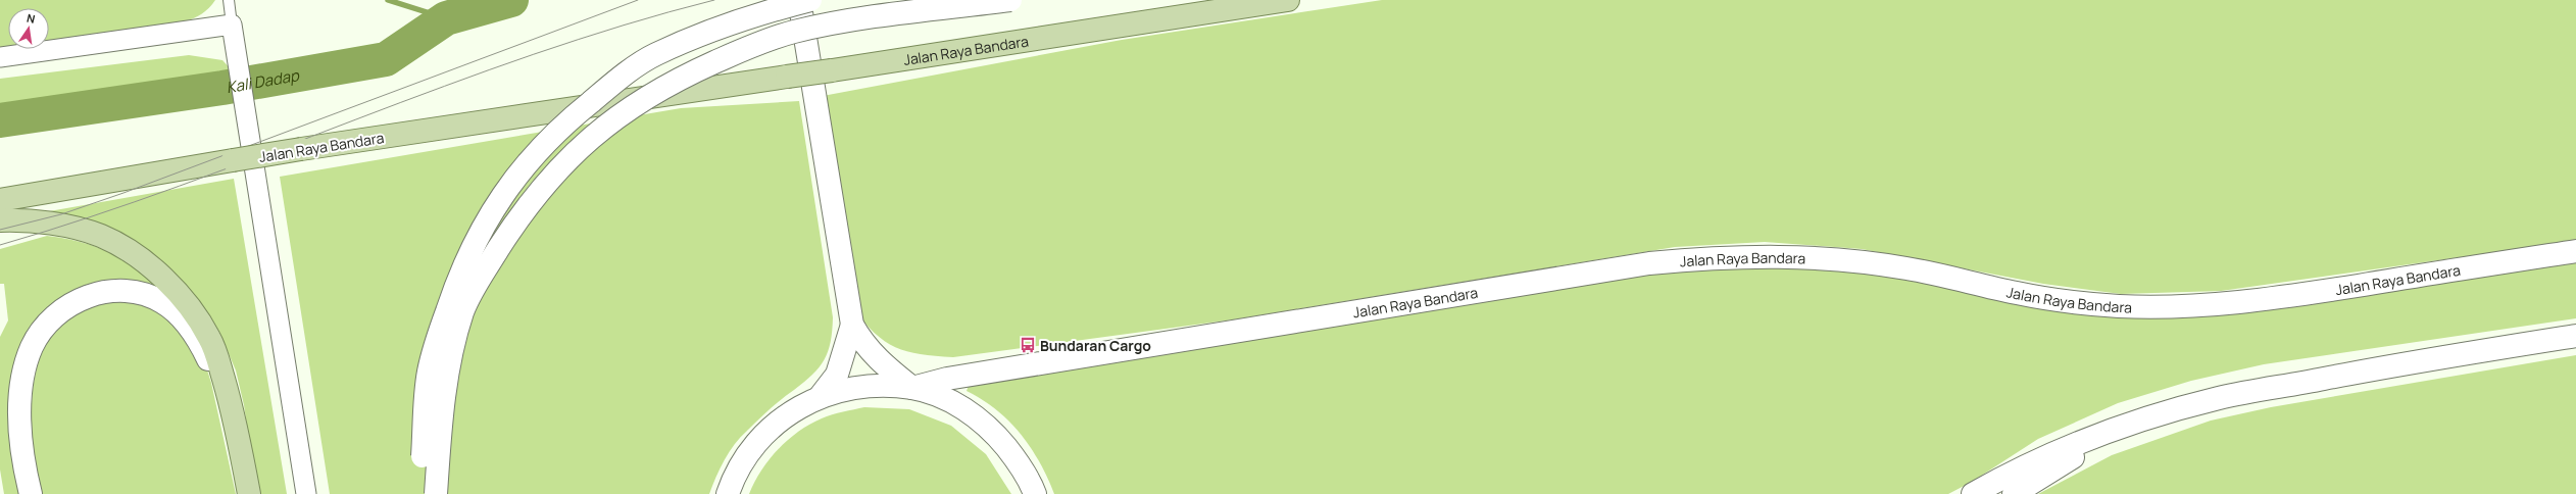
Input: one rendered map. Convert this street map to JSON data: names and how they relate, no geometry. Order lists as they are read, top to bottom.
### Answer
{
  "streets": {
    "main road": ["Jalan Raya Bandara"]
  },
  "water": ["Kali Dadap"],
  "places": {
    "bus stop": ["Bundaran Cargo"]
  },
  "north": "top"
}
